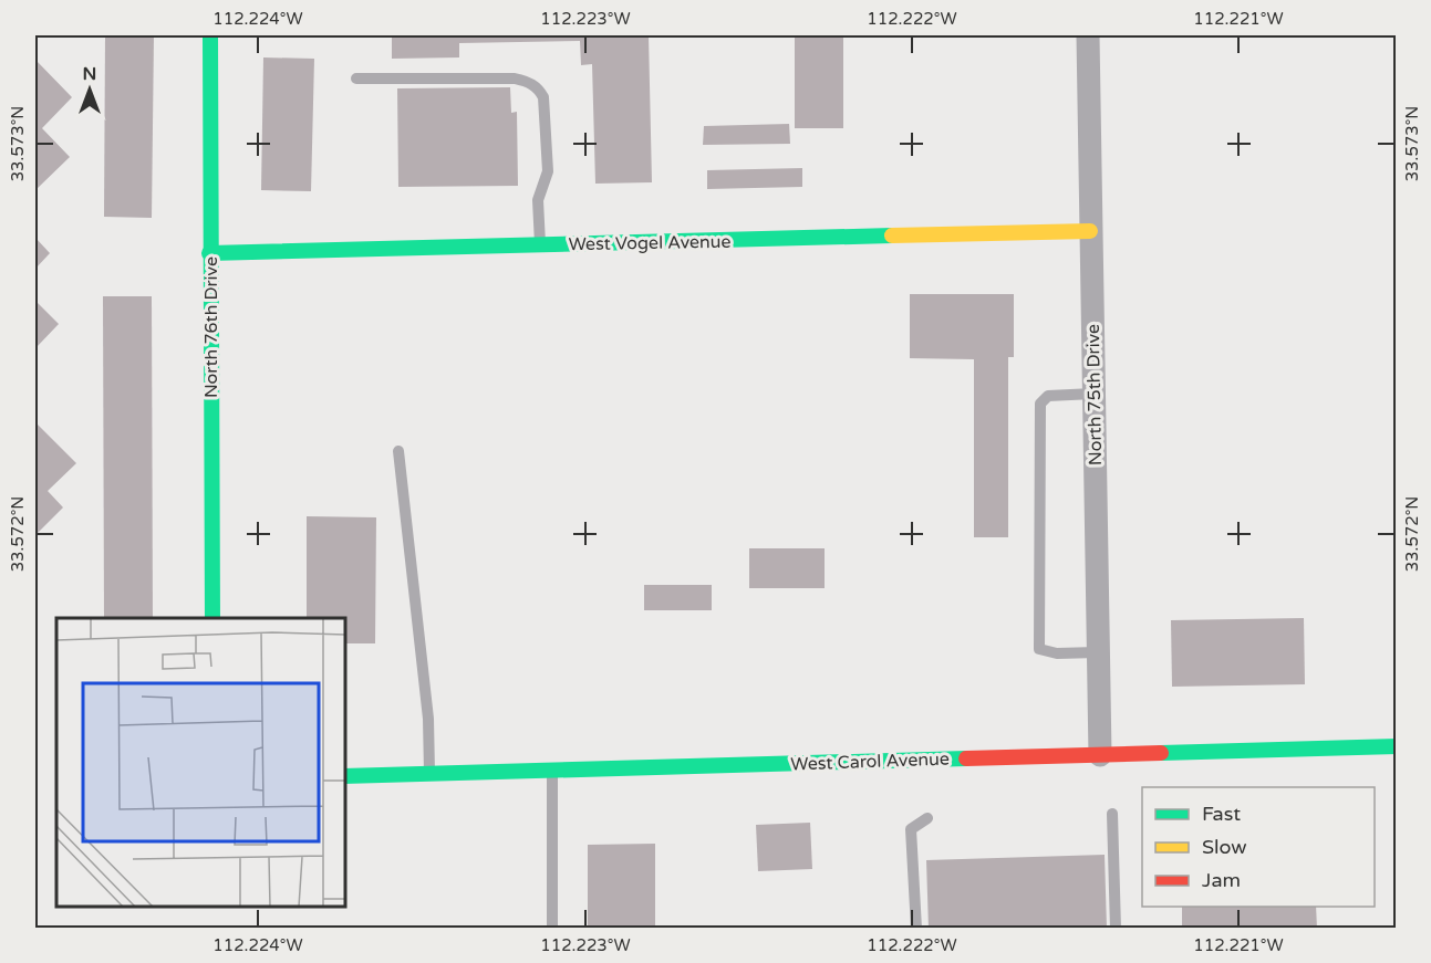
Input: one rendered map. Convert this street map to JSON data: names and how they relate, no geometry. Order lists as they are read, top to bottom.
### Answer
{
  "streets": {
    "street": [
      "West Vogel Avenue",
      "North 76th Drive",
      "North 75th Drive",
      "West Carol Avenue"
    ]
  },
  "crossings": [
    ["West Vogel Avenue", "North 76th Drive"],
    ["West Vogel Avenue", "North 75th Drive"],
    ["North 75th Drive", "West Carol Avenue"]
  ],
  "legend": ["Fast", "Slow", "Jam"],
  "north": "top",
  "coordinates": [
    "112.224°W",
    "112.223°W",
    "112.222°W",
    "112.221°W",
    "33.573°N",
    "33.572°N"
  ]
}
